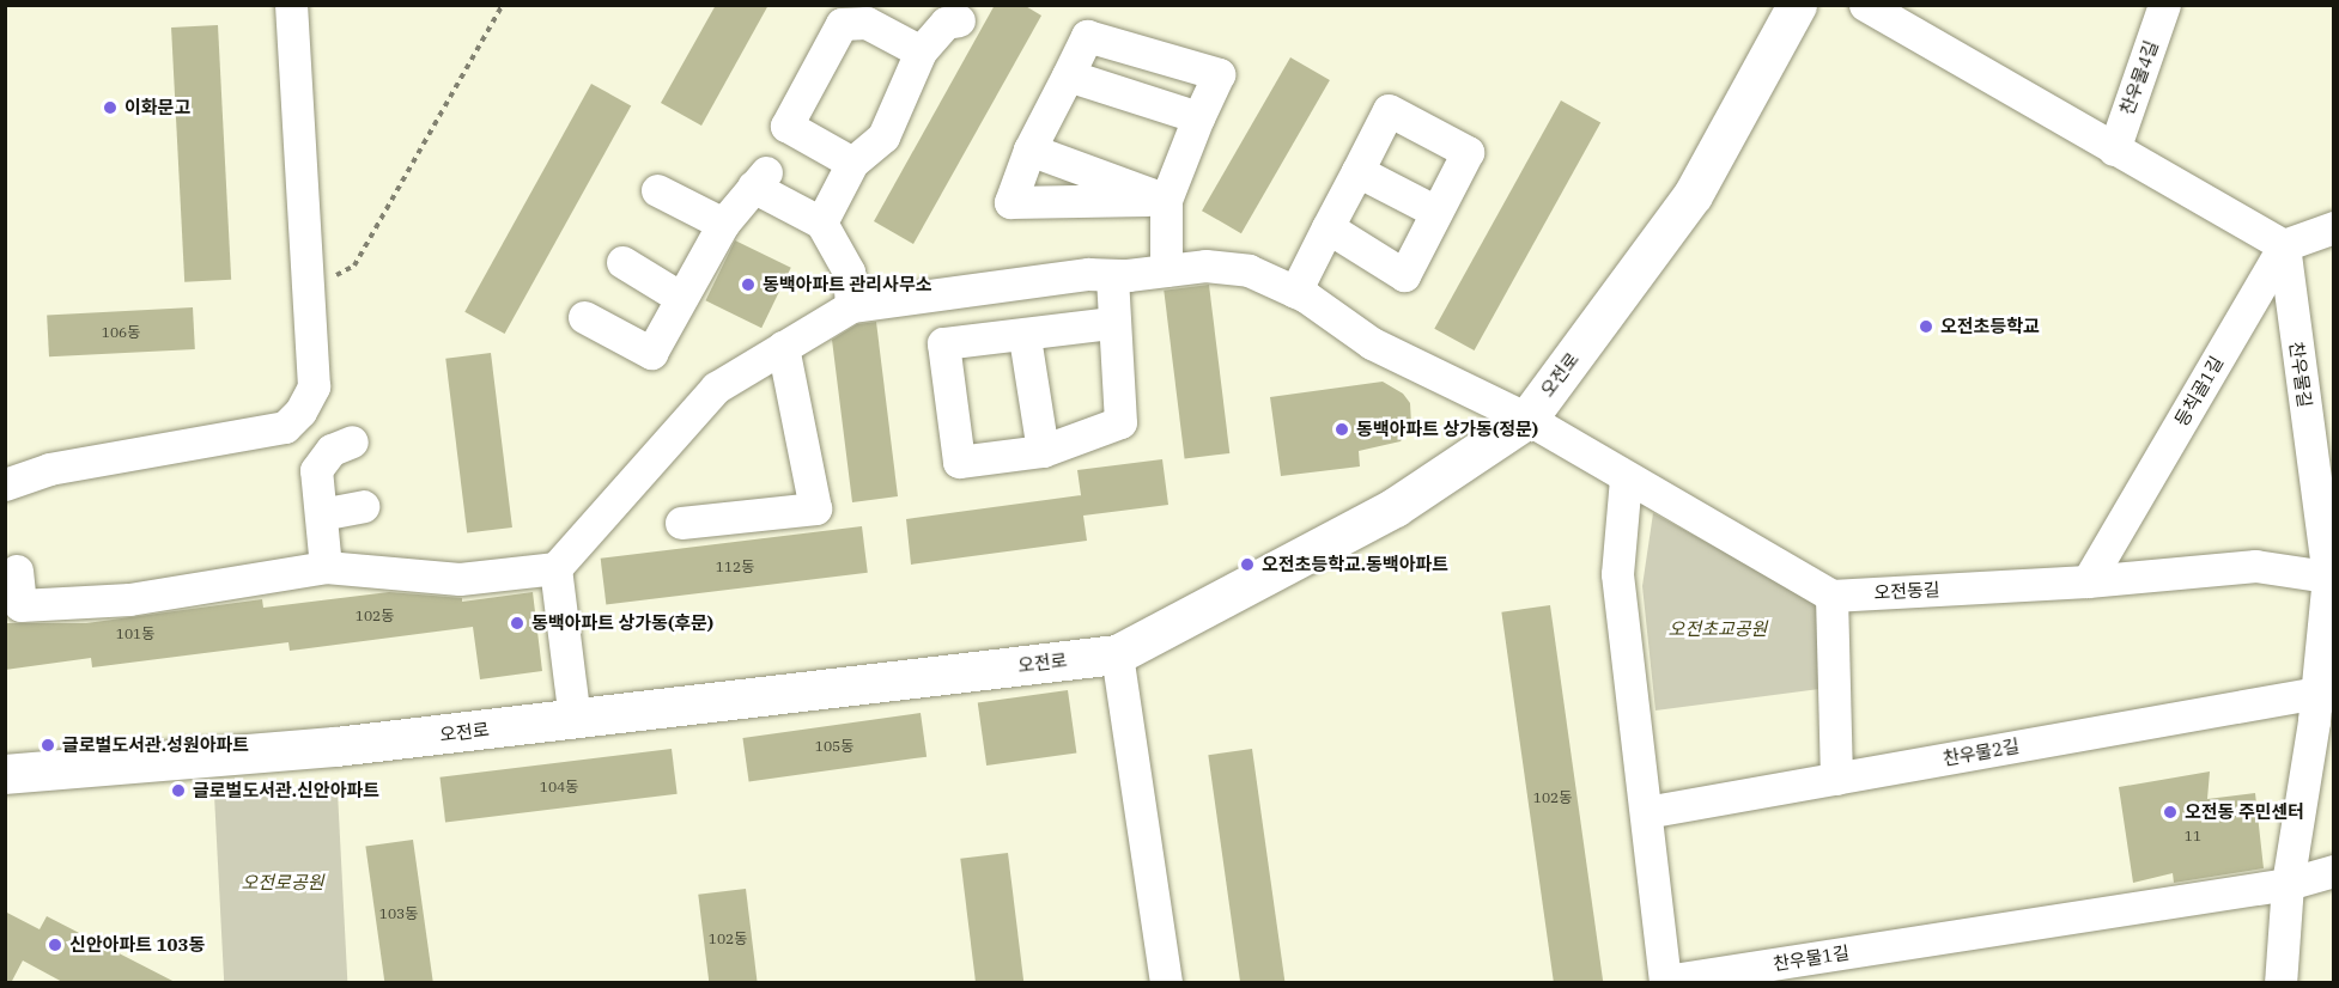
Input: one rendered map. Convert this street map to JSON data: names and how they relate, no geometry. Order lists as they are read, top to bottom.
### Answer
{
  "streets": {
    "street": [
      "찬우물4길",
      "오전로",
      "찬우물길",
      "등칙골1길",
      "오전동길",
      "찬우물2길",
      "찬우물1길"
    ]
  },
  "crossings": [
    ["찬우물길", "등칙골1길"],
    ["찬우물길", "오전동길"],
    ["찬우물길", "찬우물2길"],
    ["찬우물길", "찬우물1길"],
    ["등칙골1길", "오전동길"],
    ["찬우물2길", "찬우물1길"]
  ],
  "parks": ["오전초교공원", "오전로공원"],
  "places": [
    "이화문고",
    "동백아파트 관리사무소",
    "오전초등학교",
    "동백아파트 상가동(정문)",
    "오전초등학교.동백아파트",
    "동백아파트 상가동(후문)",
    "글로벌도서관.성원아파트",
    "글로벌도서관.신안아파트",
    "오전동 주민센터",
    "신안아파트 103동"
  ],
  "house_numbers": [
    "106동",
    "112동",
    "102동",
    "101동",
    "105동",
    "104동",
    "102동",
    "11",
    "103동",
    "102동"
  ]
}
